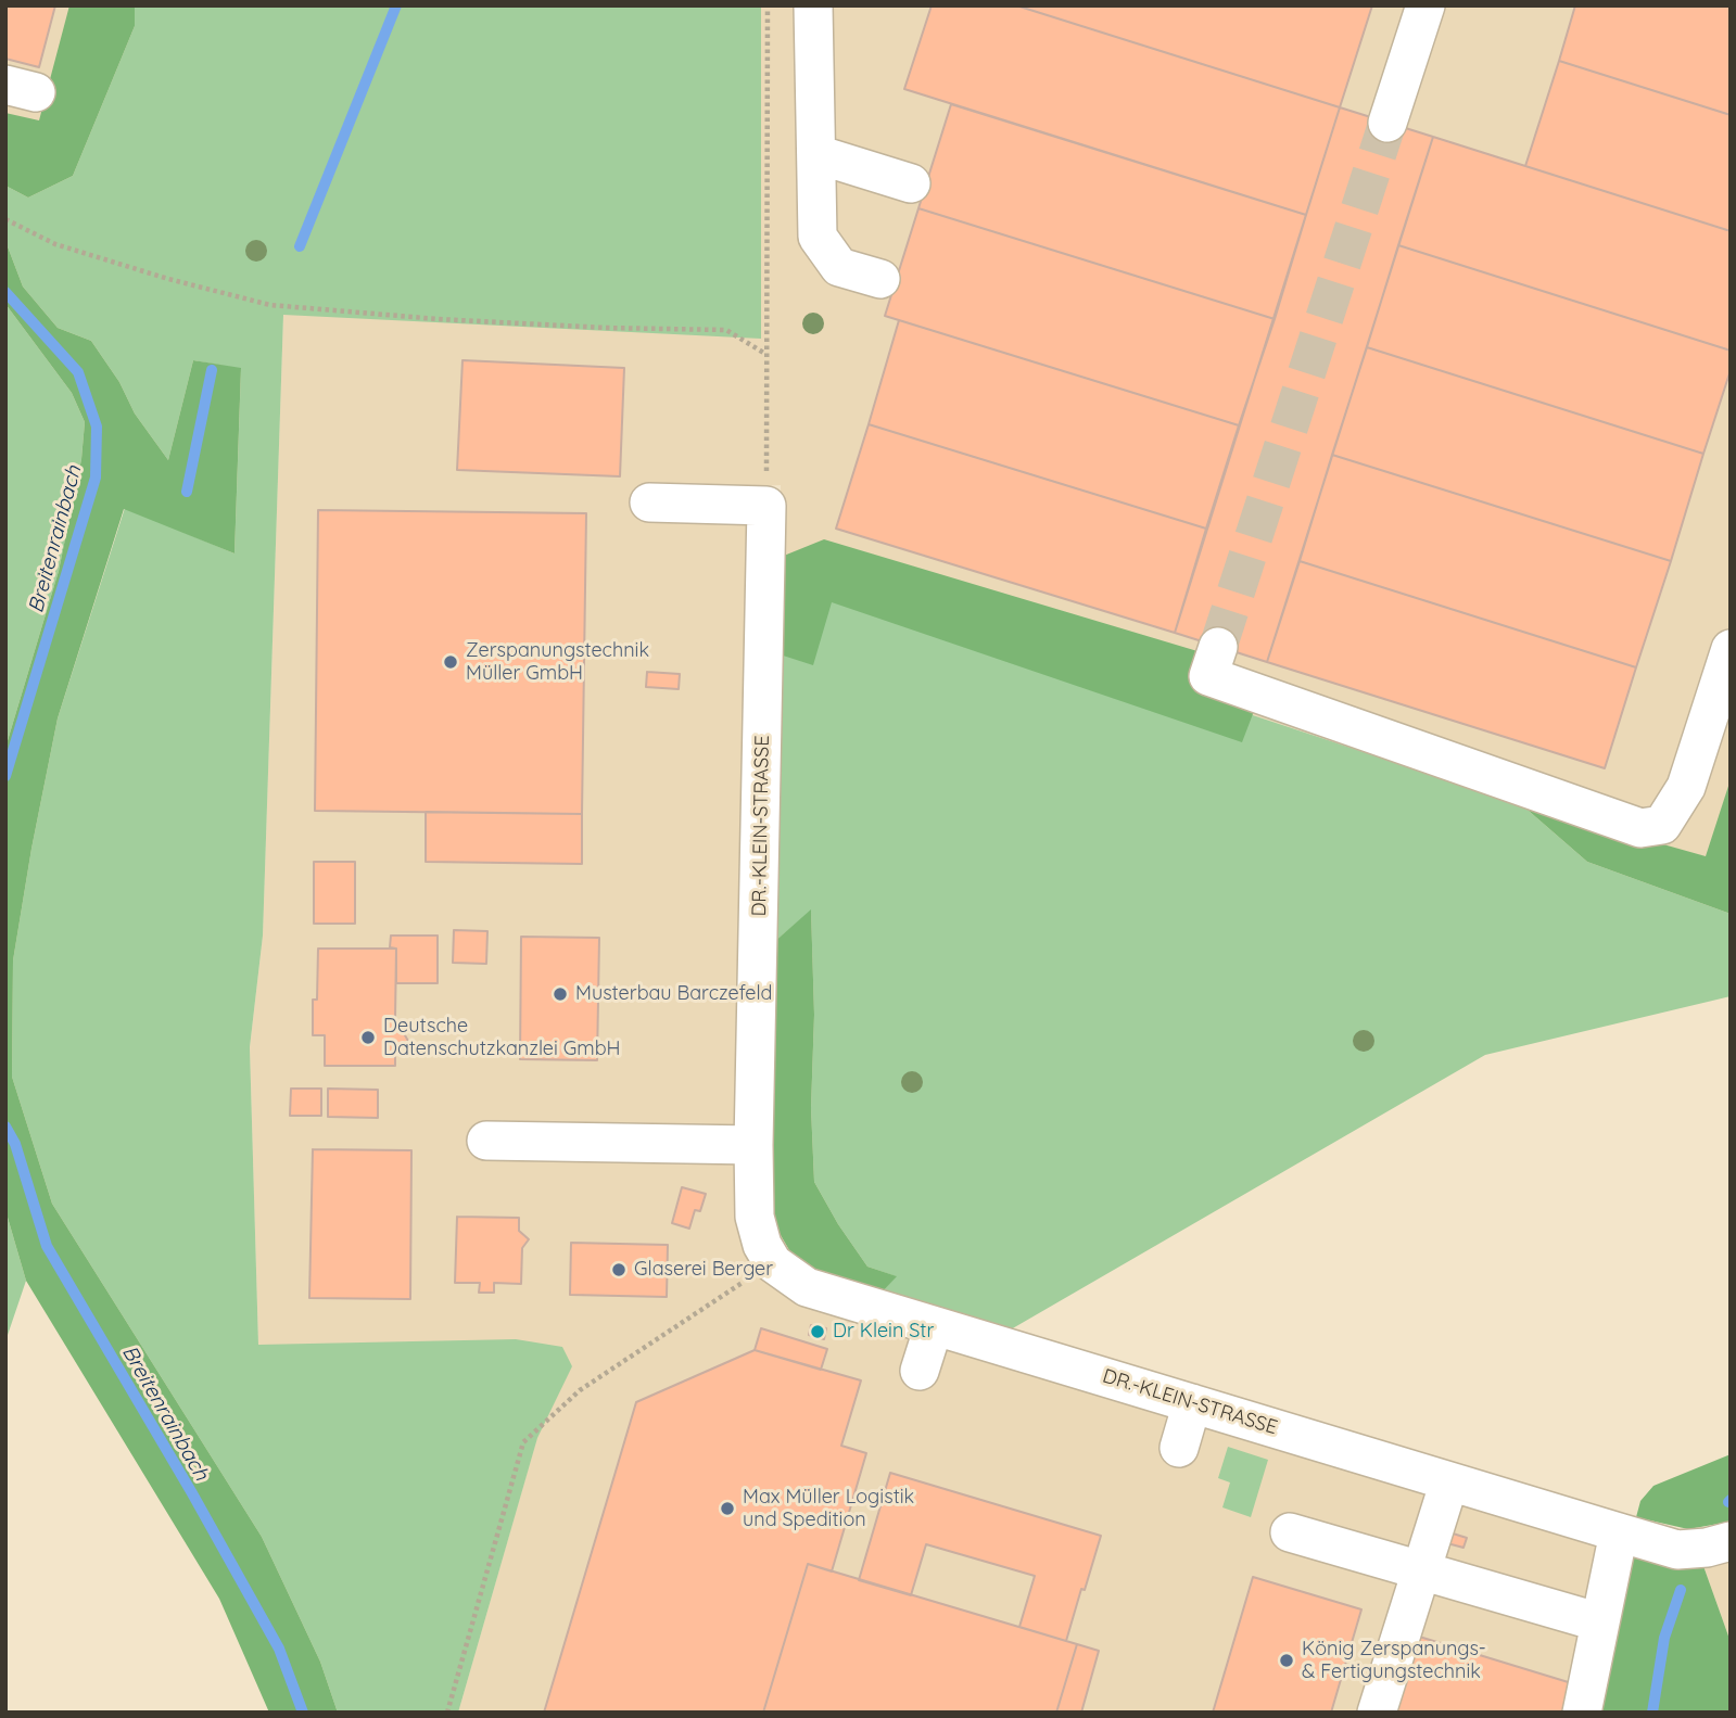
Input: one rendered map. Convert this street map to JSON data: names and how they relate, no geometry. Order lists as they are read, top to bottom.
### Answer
{
  "streets": {
    "street": ["DR.-KLEIN-STRASSE"]
  },
  "water": ["Breitenrainbach"],
  "places": [
    "Zerspanungstechnik Müller GmbH",
    "Musterbau Barczefeld",
    "Deutsche Datenschutzkanzlei GmbH",
    "Glaserei Berger",
    "Dr Klein Str",
    "Max Müller Logistik und Spedition",
    "König Zerspanungs- & Fertigungstechnik"
  ]
}
